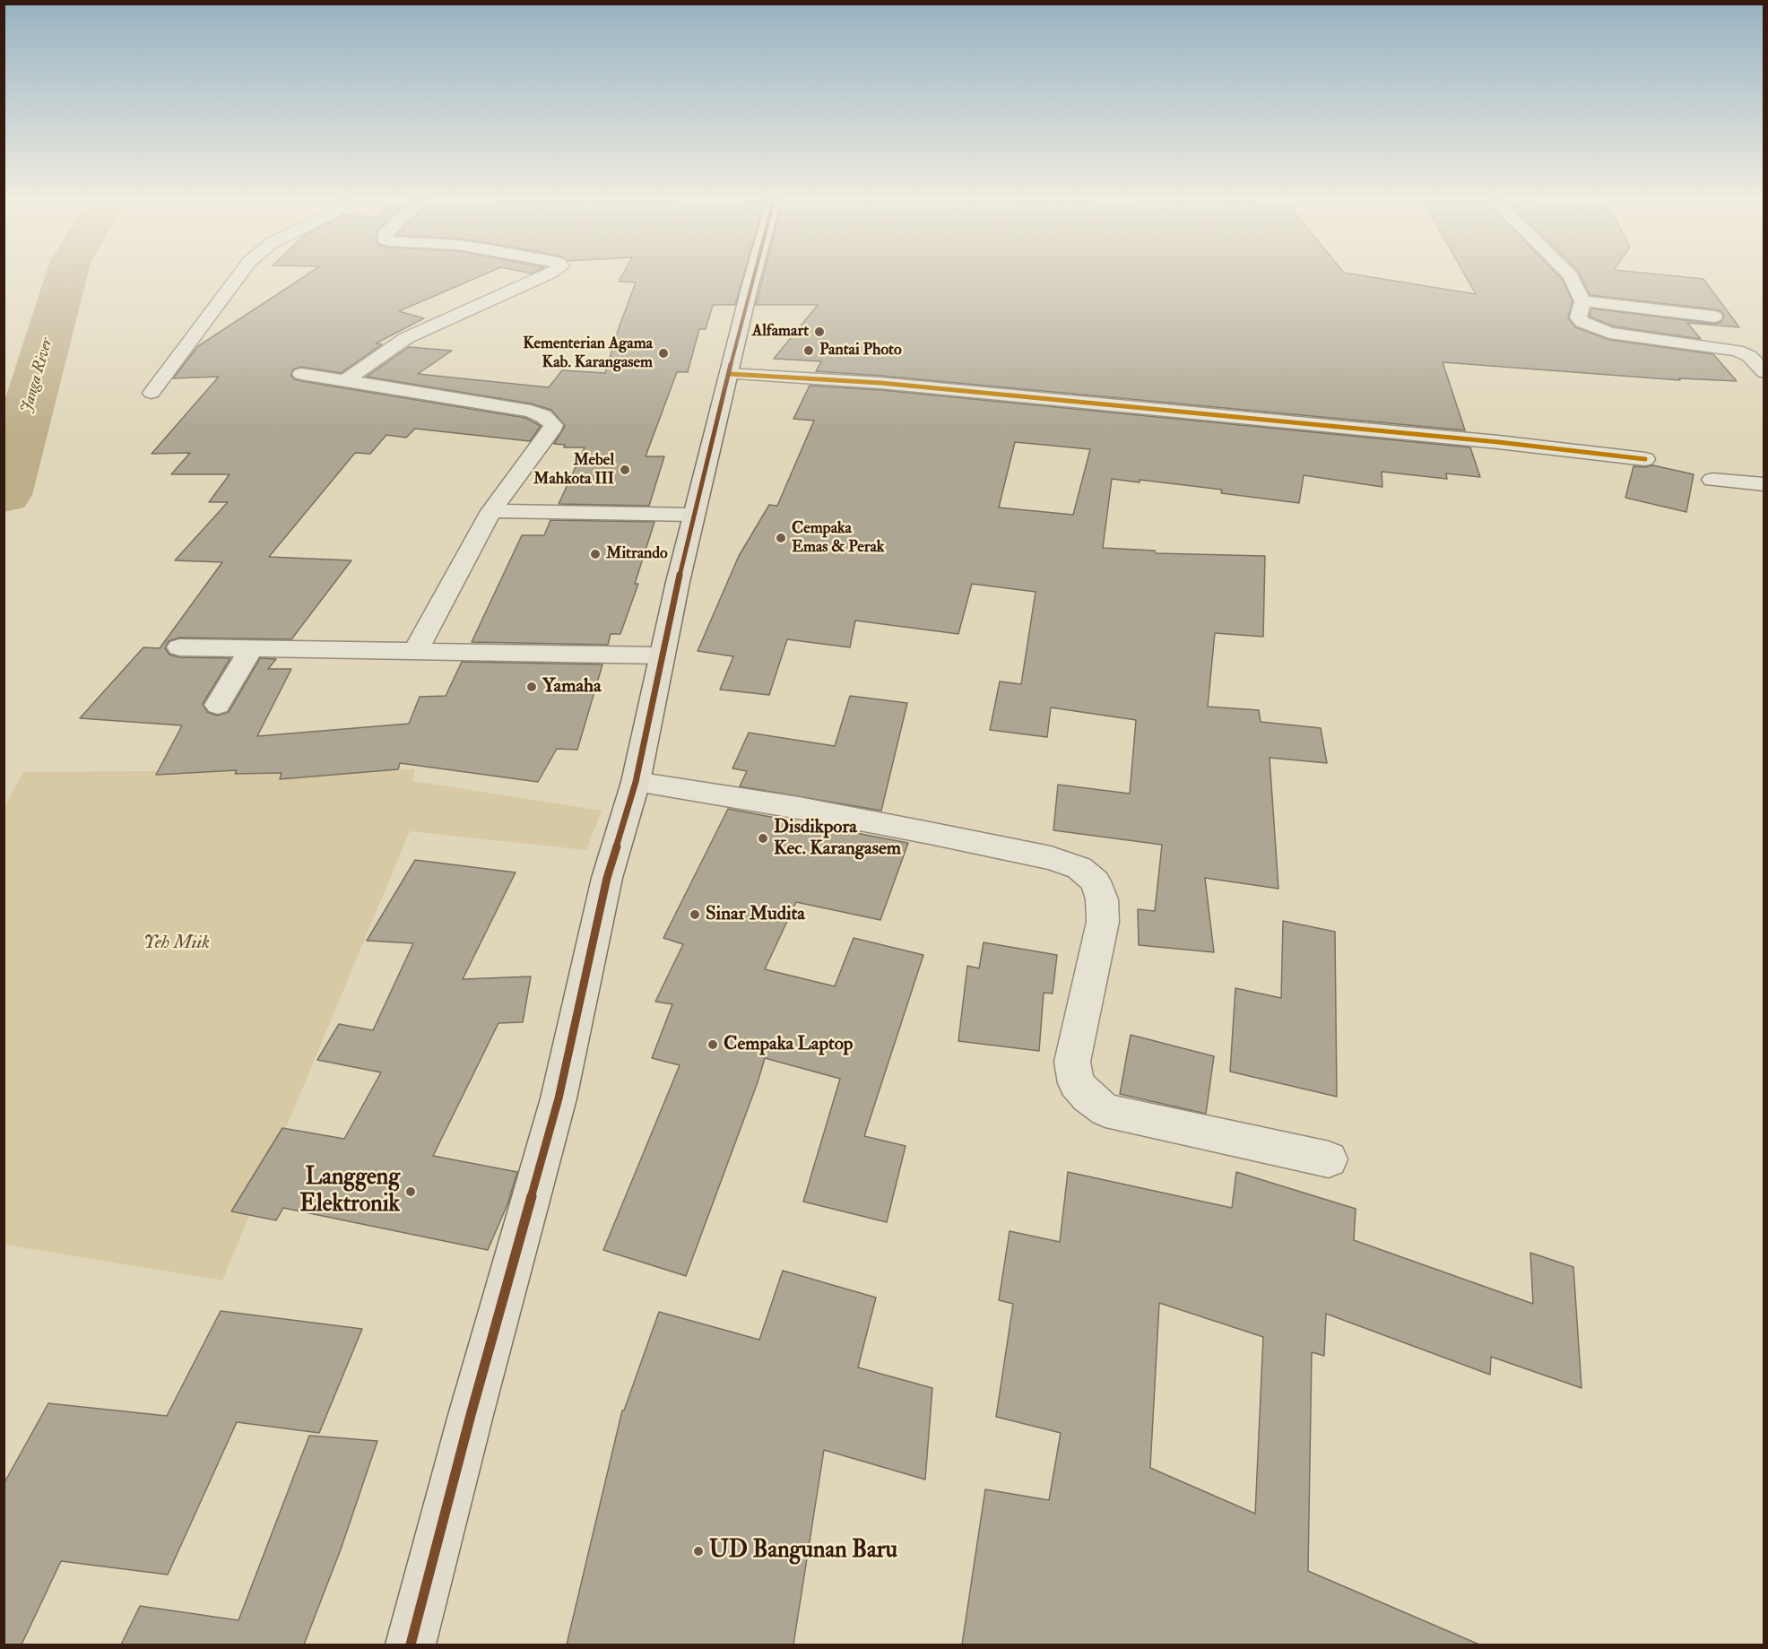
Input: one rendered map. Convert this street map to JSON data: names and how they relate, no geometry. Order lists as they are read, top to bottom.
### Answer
{
  "water": ["Janga River"],
  "parks": ["Yeh Miik"],
  "places": [
    "Alfamart",
    "Pantai Photo",
    "Kementerian Agama Kab. Karangasem",
    "Mebel Mahkota III",
    "Cempaka Emas & Perak",
    "Mitrando",
    "Yamaha",
    "Disdikpora Kec. Karangasem",
    "Sinar Mudita",
    "Cempaka Laptop",
    "Langgeng Elektronik",
    "UD Bangunan Baru"
  ]
}
